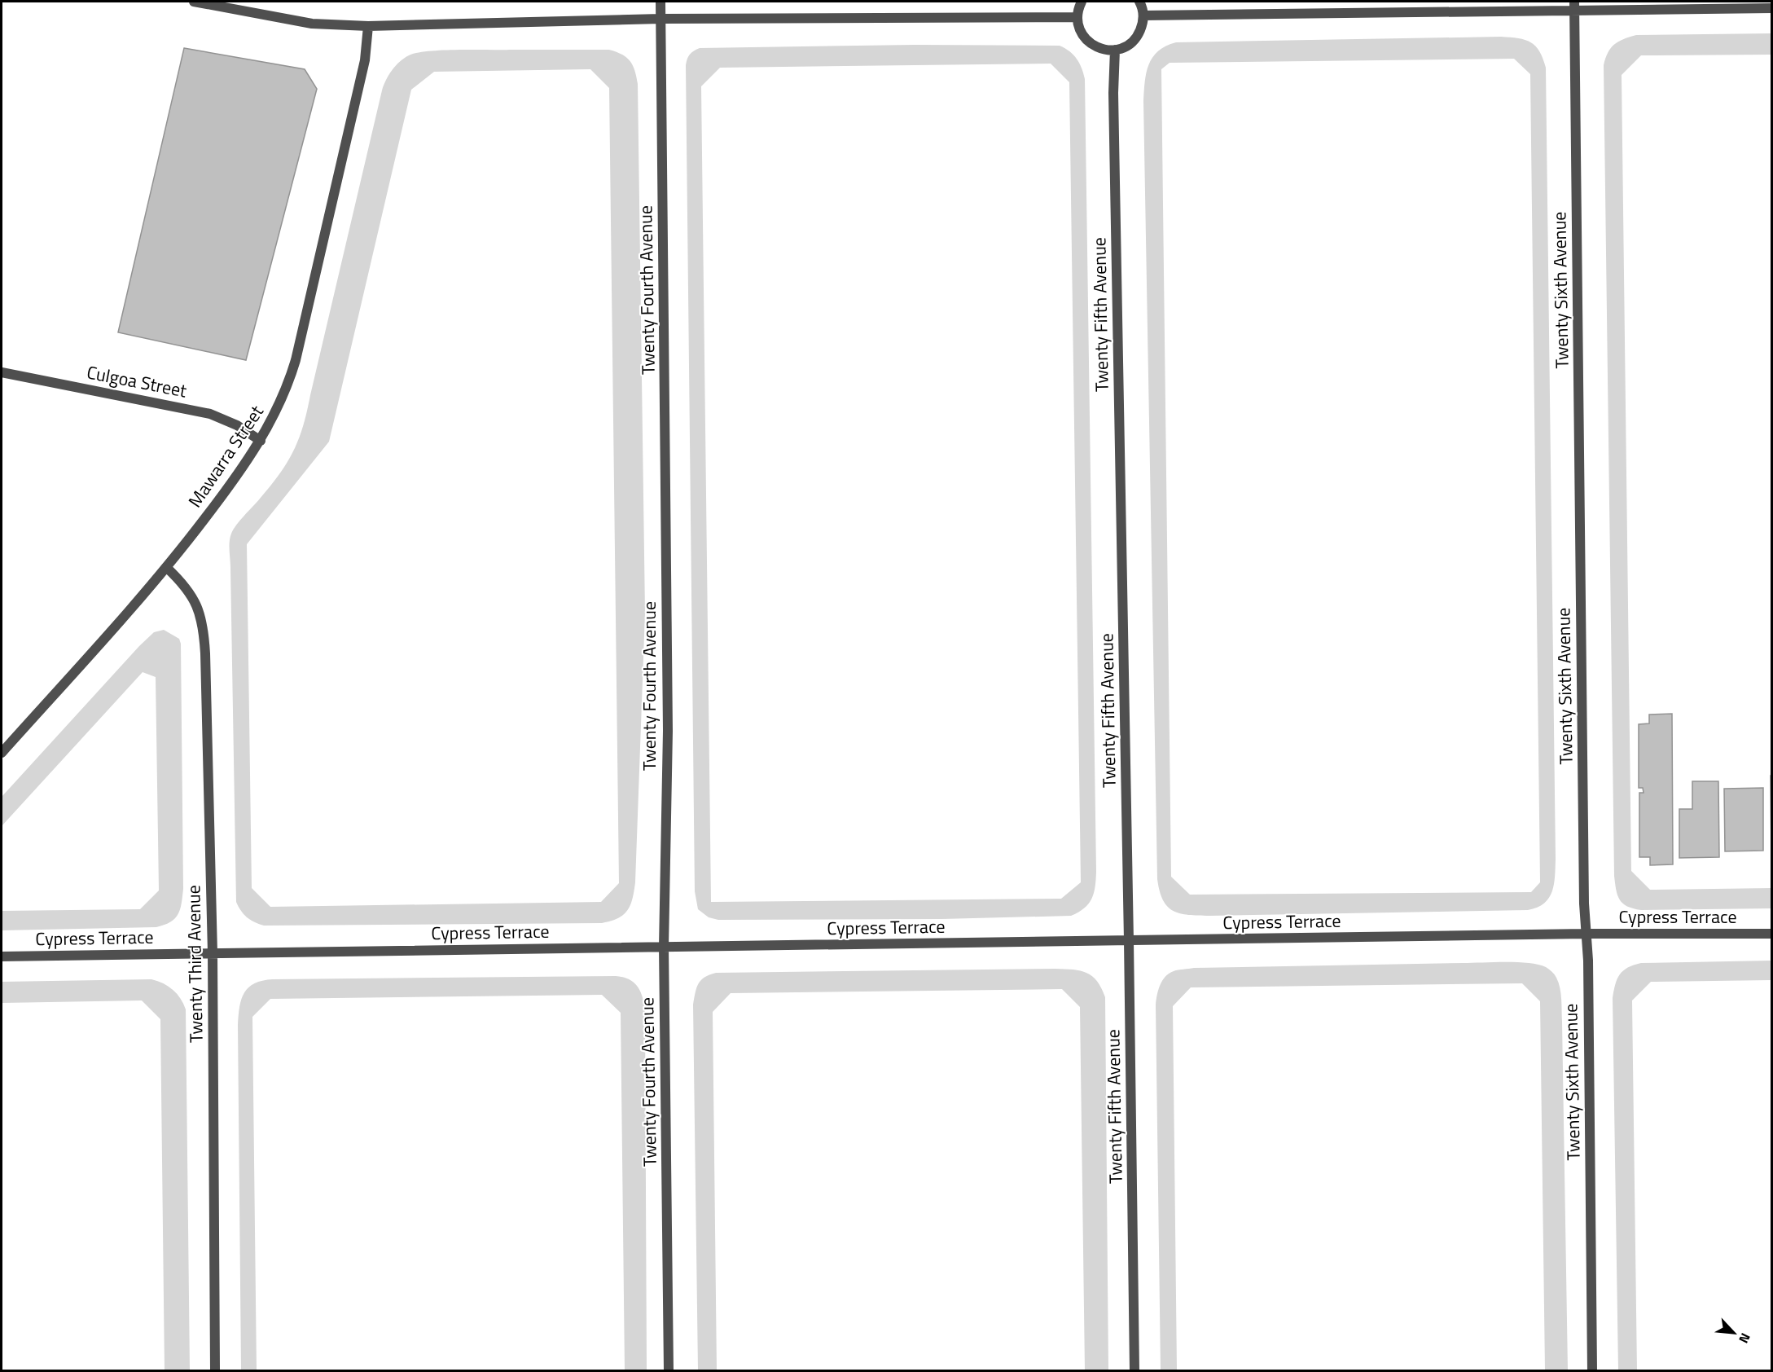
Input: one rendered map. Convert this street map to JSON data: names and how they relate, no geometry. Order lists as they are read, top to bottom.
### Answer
{
  "streets": {
    "street": [
      "Twenty Fourth Avenue",
      "Twenty Sixth Avenue",
      "Twenty Fifth Avenue",
      "Culgoa Street",
      "Mawarra Street",
      "Cypress Terrace",
      "Twenty Third Avenue"
    ]
  },
  "crossings": [
    ["Twenty Fourth Avenue", "Cypress Terrace"],
    ["Twenty Sixth Avenue", "Cypress Terrace"],
    ["Twenty Fifth Avenue", "Cypress Terrace"],
    ["Culgoa Street", "Mawarra Street"],
    ["Mawarra Street", "Twenty Third Avenue"],
    ["Cypress Terrace", "Twenty Third Avenue"]
  ],
  "north": "bottom right"
}
